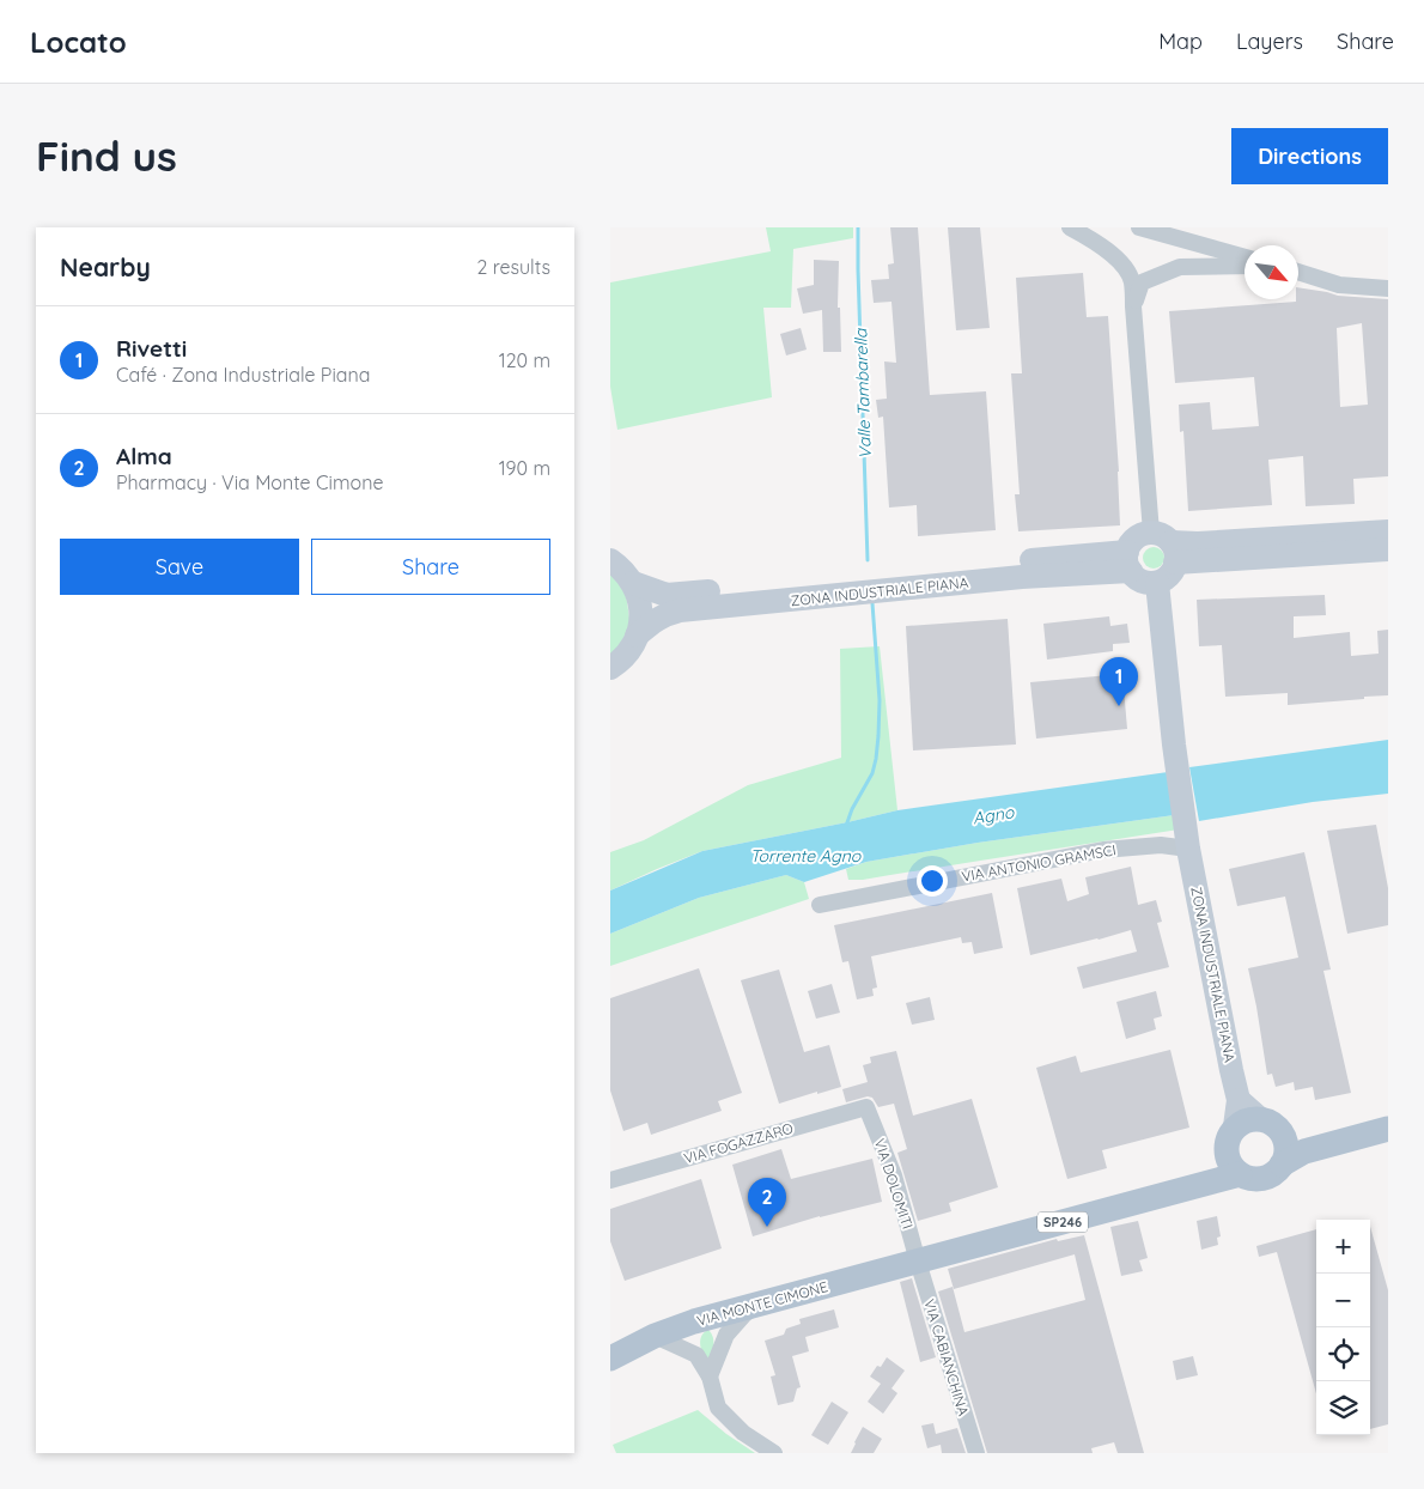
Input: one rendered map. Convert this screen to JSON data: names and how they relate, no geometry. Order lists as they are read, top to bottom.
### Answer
{
  "streets": {
    "main road": ["ZONA INDUSTRIALE PIANA", "SP246", "VIA MONTE CIMONE"],
    "street": [
      "VIA ANTONIO GRAMSCI",
      "VIA FOGAZZARO",
      "VIA DOLOMITI",
      "VIA CABIANCHINA"
    ]
  },
  "crossings": [
    ["ZONA INDUSTRIALE PIANA", "VIA ANTONIO GRAMSCI"],
    ["ZONA INDUSTRIALE PIANA", "SP246"],
    ["VIA FOGAZZARO", "VIA DOLOMITI"],
    ["VIA DOLOMITI", "SP246"],
    ["VIA DOLOMITI", "VIA MONTE CIMONE"],
    ["VIA DOLOMITI", "VIA CABIANCHINA"],
    ["SP246", "VIA MONTE CIMONE"],
    ["SP246", "VIA CABIANCHINA"],
    ["VIA MONTE CIMONE", "VIA CABIANCHINA"]
  ],
  "water": ["Valle Tambarella", "Agno", "Torrente Agno"],
  "north": "bottom right",
  "page": {
    "header": "Locato",
    "nav": ["Map", "Layers", "Share"],
    "buttons": [
      "Directions",
      ["Save", "Share"]
    ],
    "title": "Find us",
    "heading": ["Nearby", "2 results"],
    "list": [
      {
        "mark": "1",
        "name": "Rivetti",
        "note": "Café · Zona Industriale Piana",
        "value": "120 m"
      },
      {
        "mark": "2",
        "name": "Alma",
        "note": "Pharmacy · Via Monte Cimone",
        "value": "190 m"
      }
    ],
    "pins": ["1", "2"],
    "map_buttons": ["+", "−"]
  }
}
